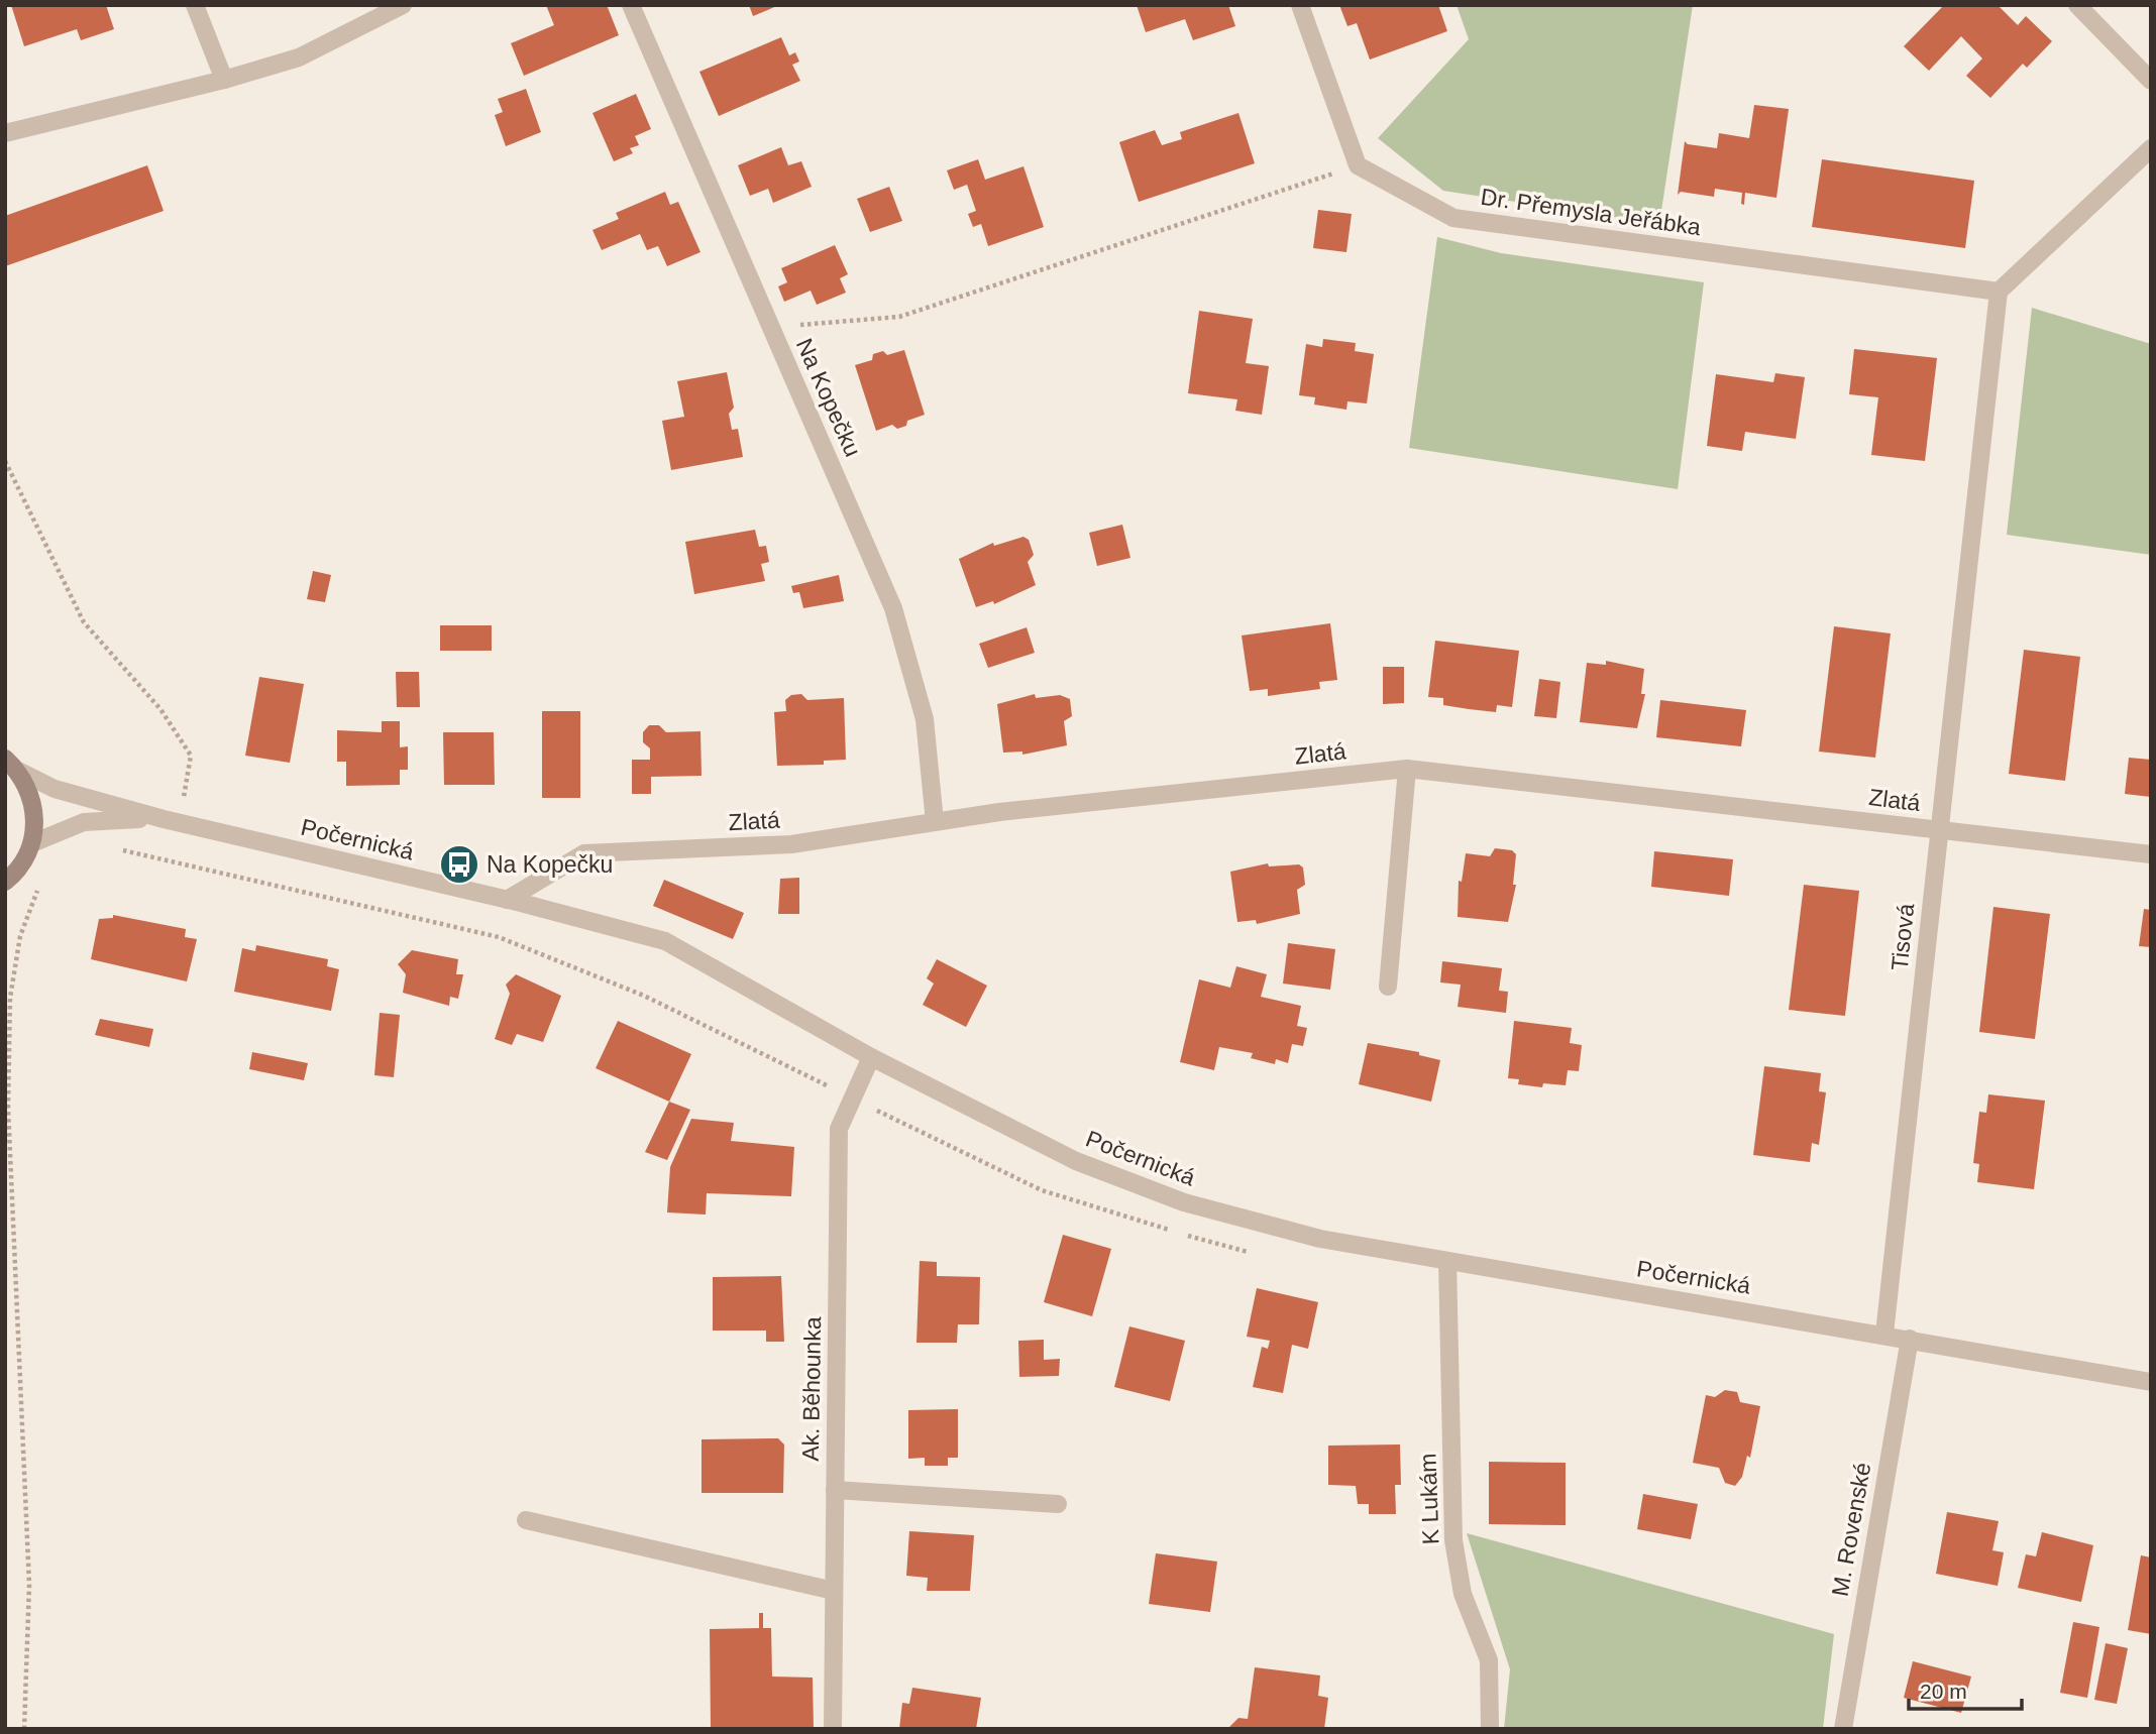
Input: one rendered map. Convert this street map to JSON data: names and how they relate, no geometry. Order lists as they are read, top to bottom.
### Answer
{
  "streets": {
    "street": [
      "Dr. Přemysla Jeřábka",
      "Na Kopečku",
      "Zlatá",
      "Počernická",
      "Tisová",
      "Ak. Běhounka",
      "K Lukám",
      "M. Rovenské"
    ]
  },
  "crossings": [
    ["Dr. Přemysla Jeřábka", "Tisová"],
    ["Na Kopečku", "Zlatá"],
    ["Zlatá", "Počernická"],
    ["Zlatá", "Tisová"],
    ["Počernická", "Tisová"],
    ["Počernická", "Ak. Běhounka"],
    ["Počernická", "K Lukám"],
    ["Počernická", "M. Rovenské"]
  ],
  "places": {
    "bus stop": ["Na Kopečku"]
  },
  "scale_bar": "20 m"
}
